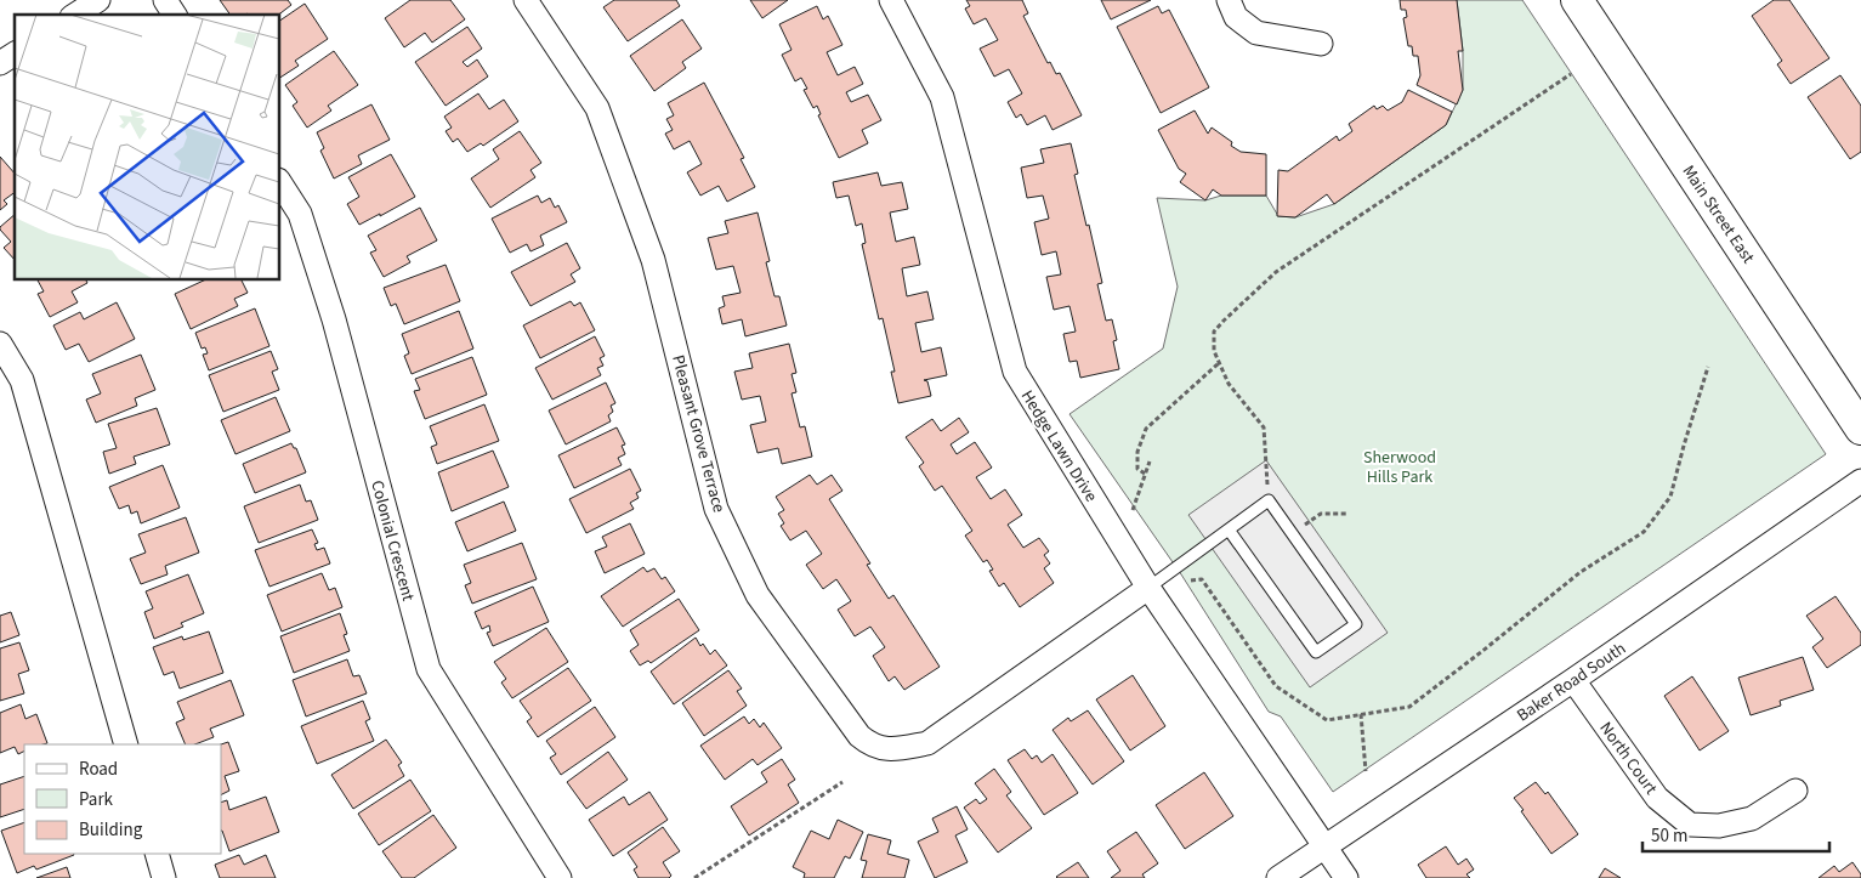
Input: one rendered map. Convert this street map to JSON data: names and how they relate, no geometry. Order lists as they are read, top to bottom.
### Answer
{
  "streets": {
    "main road": ["Main Street East"],
    "street": [
      "Pleasant Grove Terrace",
      "Hedge Lawn Drive",
      "Colonial Crescent",
      "Baker Road South",
      "North Court"
    ]
  },
  "crossings": [
    ["Pleasant Grove Terrace", "Hedge Lawn Drive"],
    ["Hedge Lawn Drive", "Baker Road South"],
    ["Baker Road South", "North Court"]
  ],
  "parks": ["Sherwood Hills Park"],
  "legend": ["Road", "Park", "Building"],
  "scale_bar": "50 m"
}
